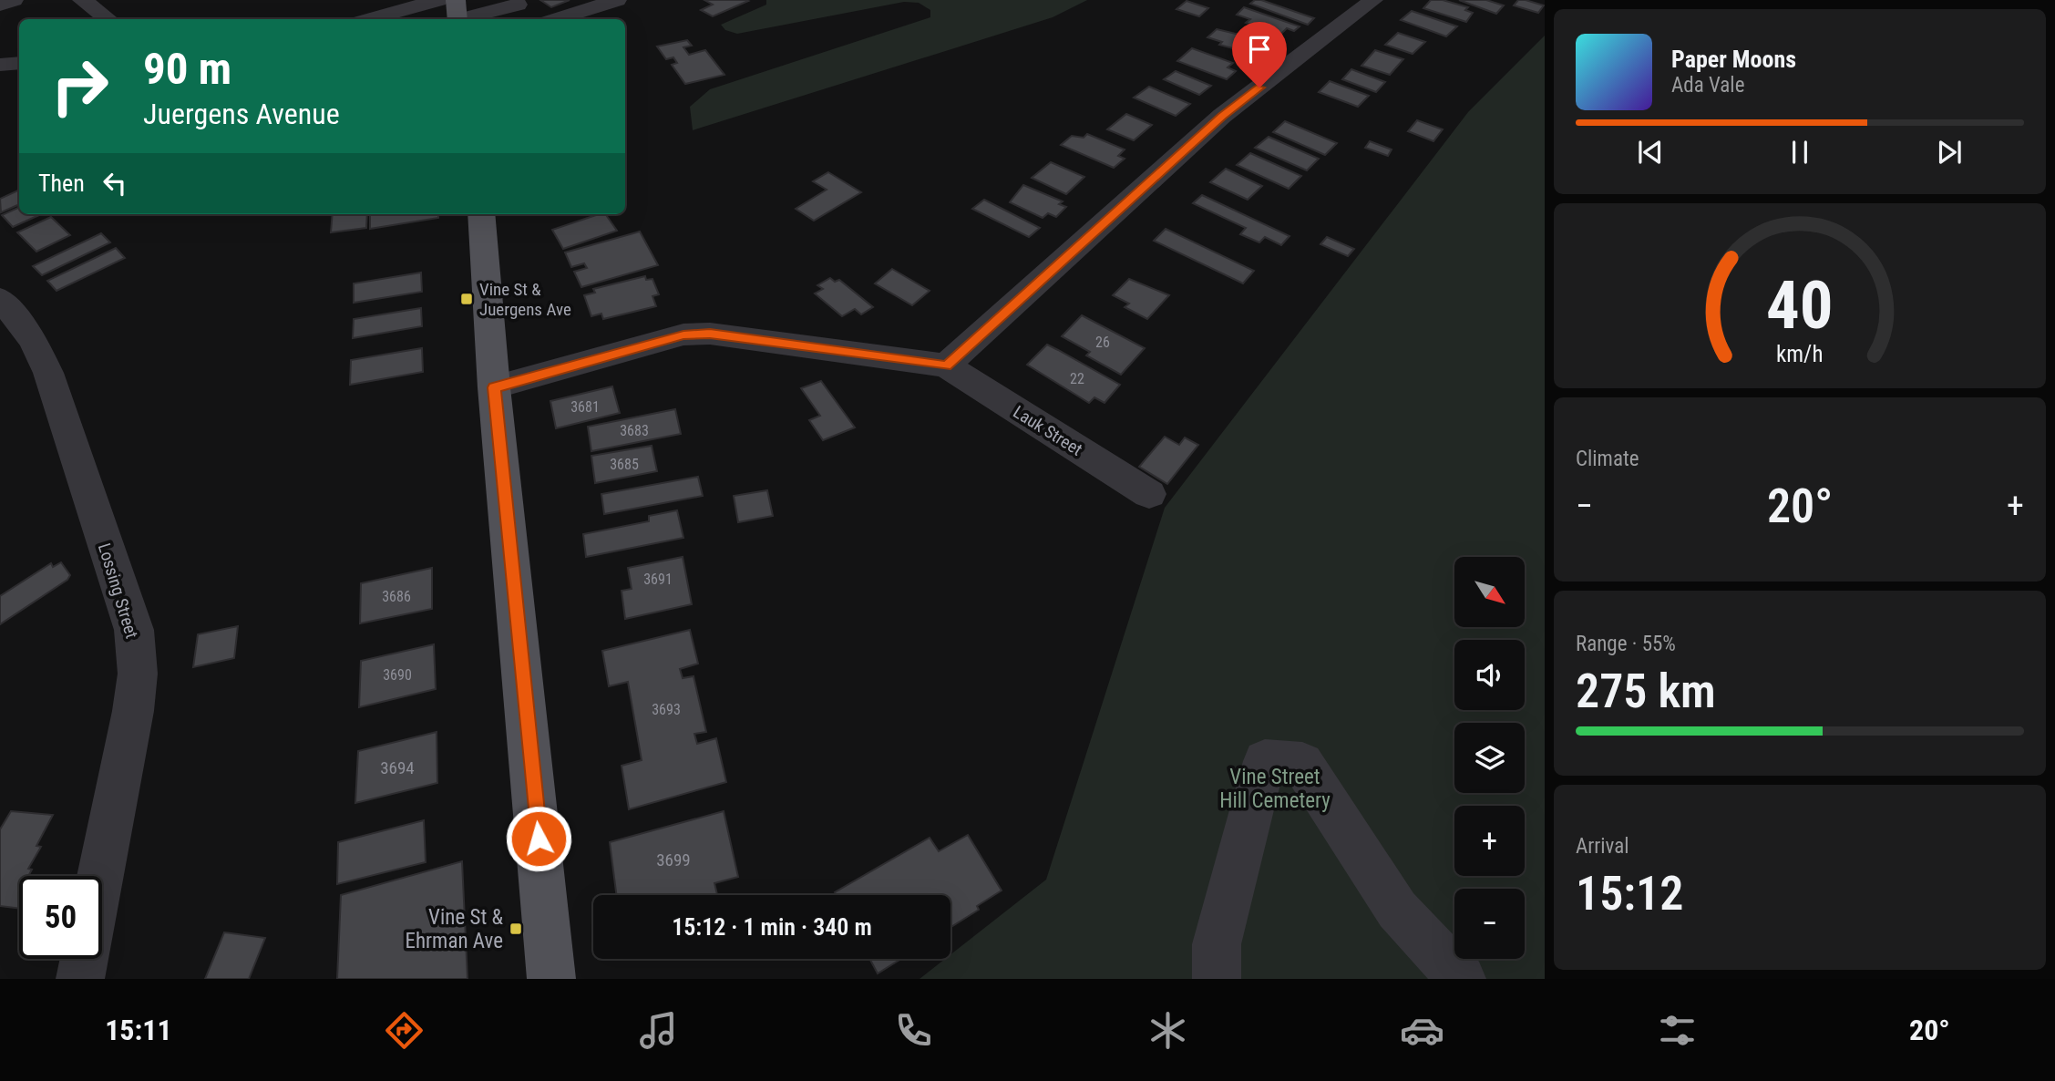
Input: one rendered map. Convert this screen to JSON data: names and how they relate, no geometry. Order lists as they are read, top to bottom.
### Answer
{
  "streets": {
    "street": ["Lauk Street", "Lossing Street"]
  },
  "parks": ["Vine Street Hill Cemetery"],
  "places": {
    "transit": ["Vine St & Juergens Ave", "Vine St & Ehrman Ave"]
  },
  "house_numbers": [
    "26",
    "22",
    "3681",
    "3683",
    "3685",
    "3691",
    "3686",
    "3690",
    "3693",
    "3694",
    "3699"
  ],
  "north": "bottom right",
  "page": {
    "turn": ["90 m", "Juergens Avenue"],
    "song": ["Paper Moons", "Ada Vale"],
    "then": "Then",
    "tile": [
      "Climate",
      ["Range · 55%", "275 km"],
      ["Arrival", "15:12"]
    ],
    "heat": ["−", "20°", "+"],
    "map_buttons": ["+", "−"],
    "limit": "50",
    "trip": "15:12 · 1 min · 340 m",
    "tabs": ["15:11", "20°"],
    "gauge": ["40", "km/h"]
  }
}
